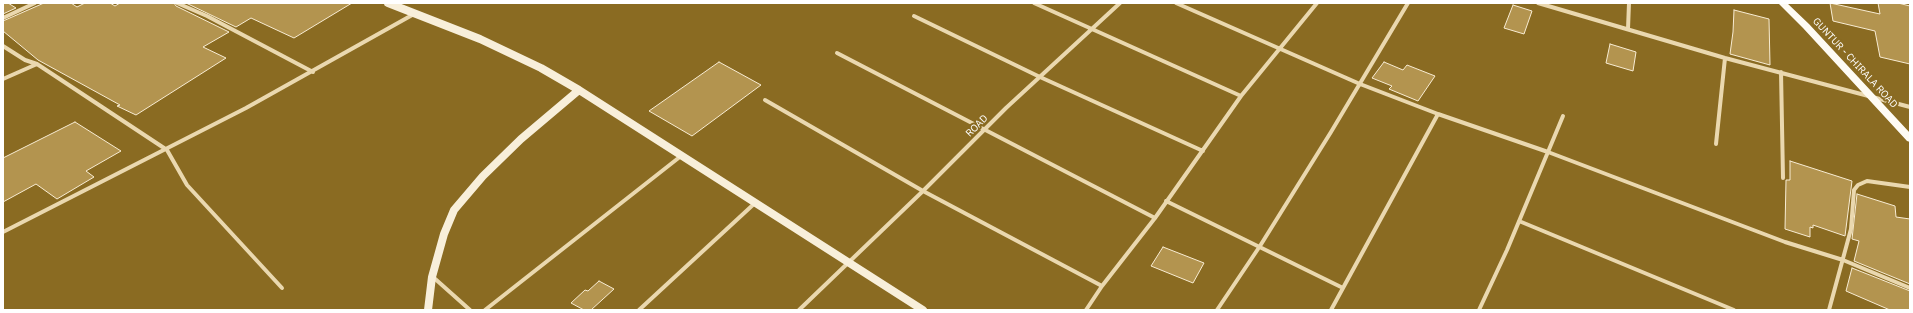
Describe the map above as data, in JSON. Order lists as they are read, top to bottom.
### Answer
{
  "streets": {
    "main road": ["GUNTUR - CHIRALA ROAD"],
    "street": ["ROAD"]
  }
}
